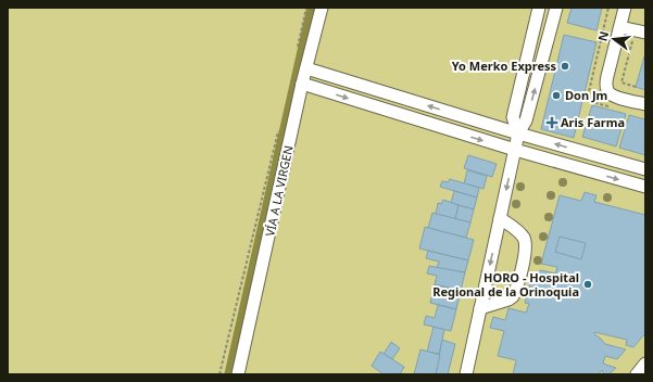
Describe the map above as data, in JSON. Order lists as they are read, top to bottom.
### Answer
{
  "streets": {
    "street": ["VÍA A LA VIRGEN"]
  },
  "places": {
    "other": ["Yo Merko Express", "Don Jm", "HORO - Hospital Regional de la Orinoquia"],
    "health": ["Aris Farma"]
  },
  "north": "left"
}
